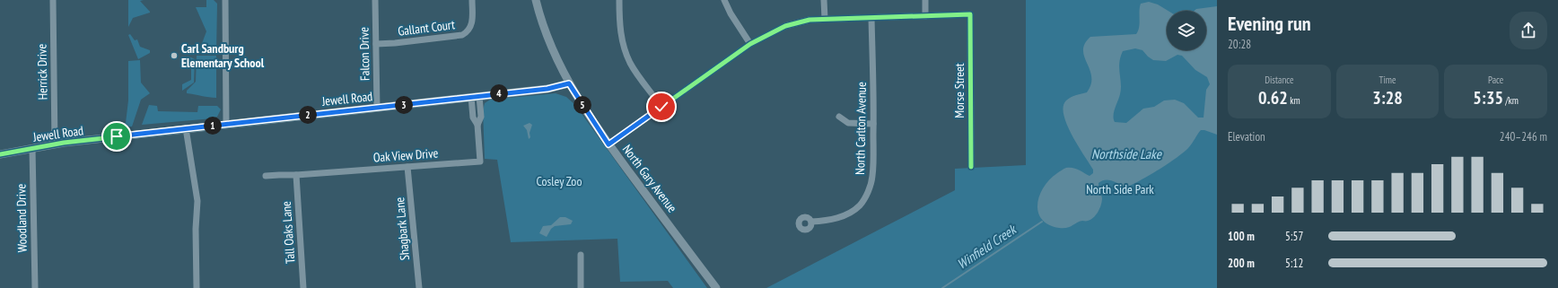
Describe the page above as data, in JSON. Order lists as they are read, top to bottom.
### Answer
{
  "streets": {
    "street": [
      "Gallant Court",
      "Falcon Drive",
      "Herrick Drive",
      "Morse Street",
      "Jewell Road",
      "North Carlton Avenue",
      "Oak View Drive",
      "North Gary Avenue",
      "Woodland Drive",
      "Shagbark Lane",
      "Tall Oaks Lane"
    ]
  },
  "crossings": [
    ["Gallant Court", "Falcon Drive"],
    ["Falcon Drive", "Jewell Road"],
    ["Herrick Drive", "Jewell Road"],
    ["Jewell Road", "Oak View Drive"],
    ["Jewell Road", "North Gary Avenue"],
    ["Jewell Road", "Woodland Drive"],
    ["Oak View Drive", "Shagbark Lane"],
    ["Oak View Drive", "Tall Oaks Lane"]
  ],
  "water": ["Northside Lake", "Winfield Creek"],
  "parks": ["Cosley Zoo", "North Side Park"],
  "places": ["Carl Sandburg Elementary School"],
  "page": {
    "heading": ["Evening run", "20:28"],
    "stats": [
      ["Distance", "0.62 km"],
      ["Time", "3:28"],
      ["Pace", "5:35 /km"]
    ],
    "pins": [
      "4",
      "3",
      "5",
      "2",
      "1"
    ],
    "chart": ["Elevation", "240–246 m"],
    "list": [
      {
        "name": "100 m",
        "note": "5:57"
      },
      {
        "name": "200 m",
        "note": "5:12"
      }
    ]
  }
}
